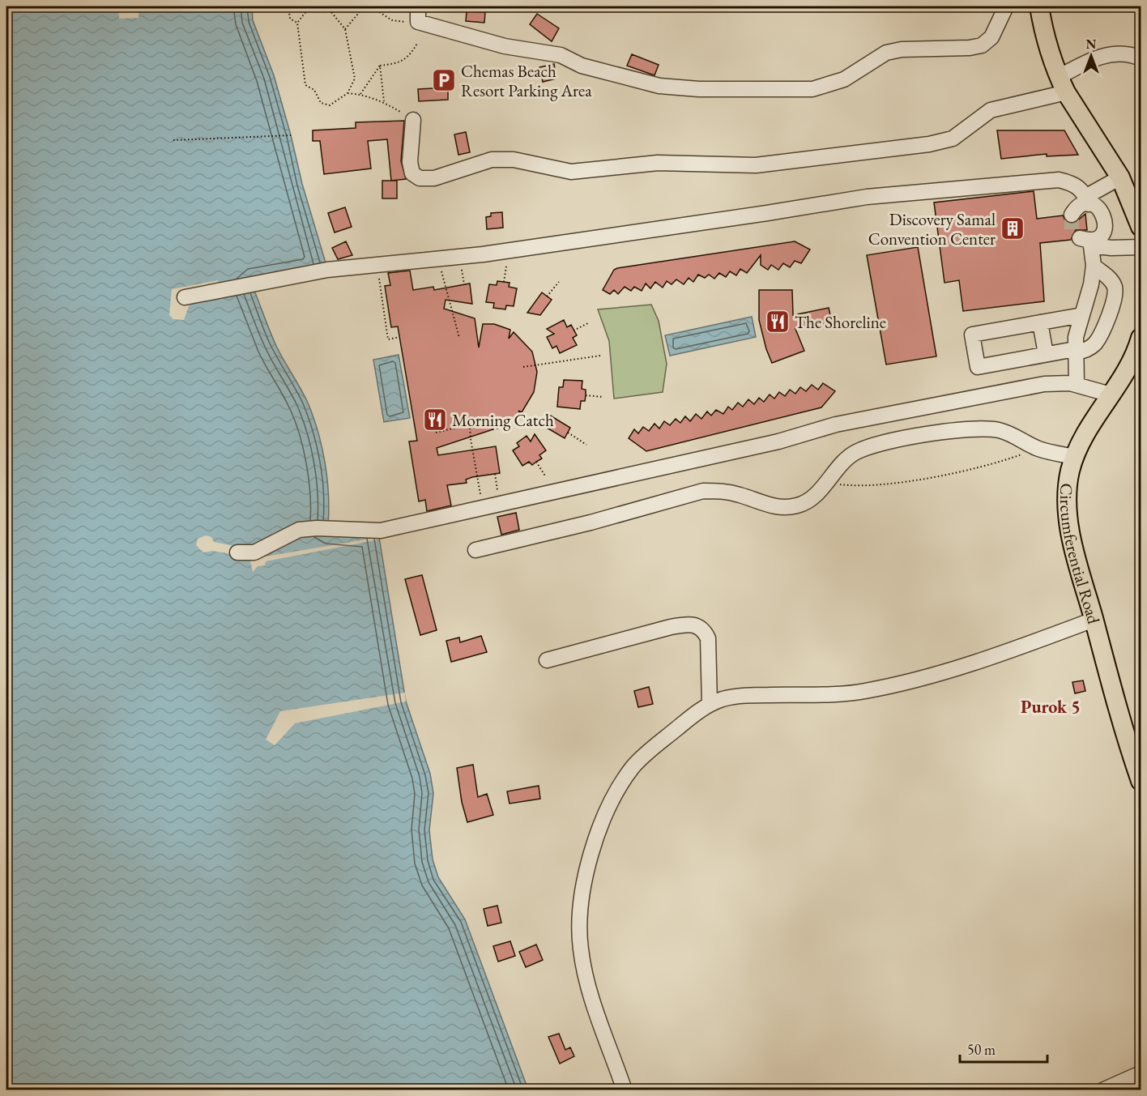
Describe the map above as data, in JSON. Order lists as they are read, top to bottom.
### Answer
{
  "streets": {
    "main road": ["Circumferential Road"]
  },
  "districts": ["Purok 5"],
  "places": {
    "parking": ["Chemas Beach Resort Parking Area"],
    "building": ["Discovery Samal Convention Center"],
    "restaurant": ["The Shoreline", "Morning Catch"]
  },
  "scale_bar": "50 m",
  "north": "top"
}
